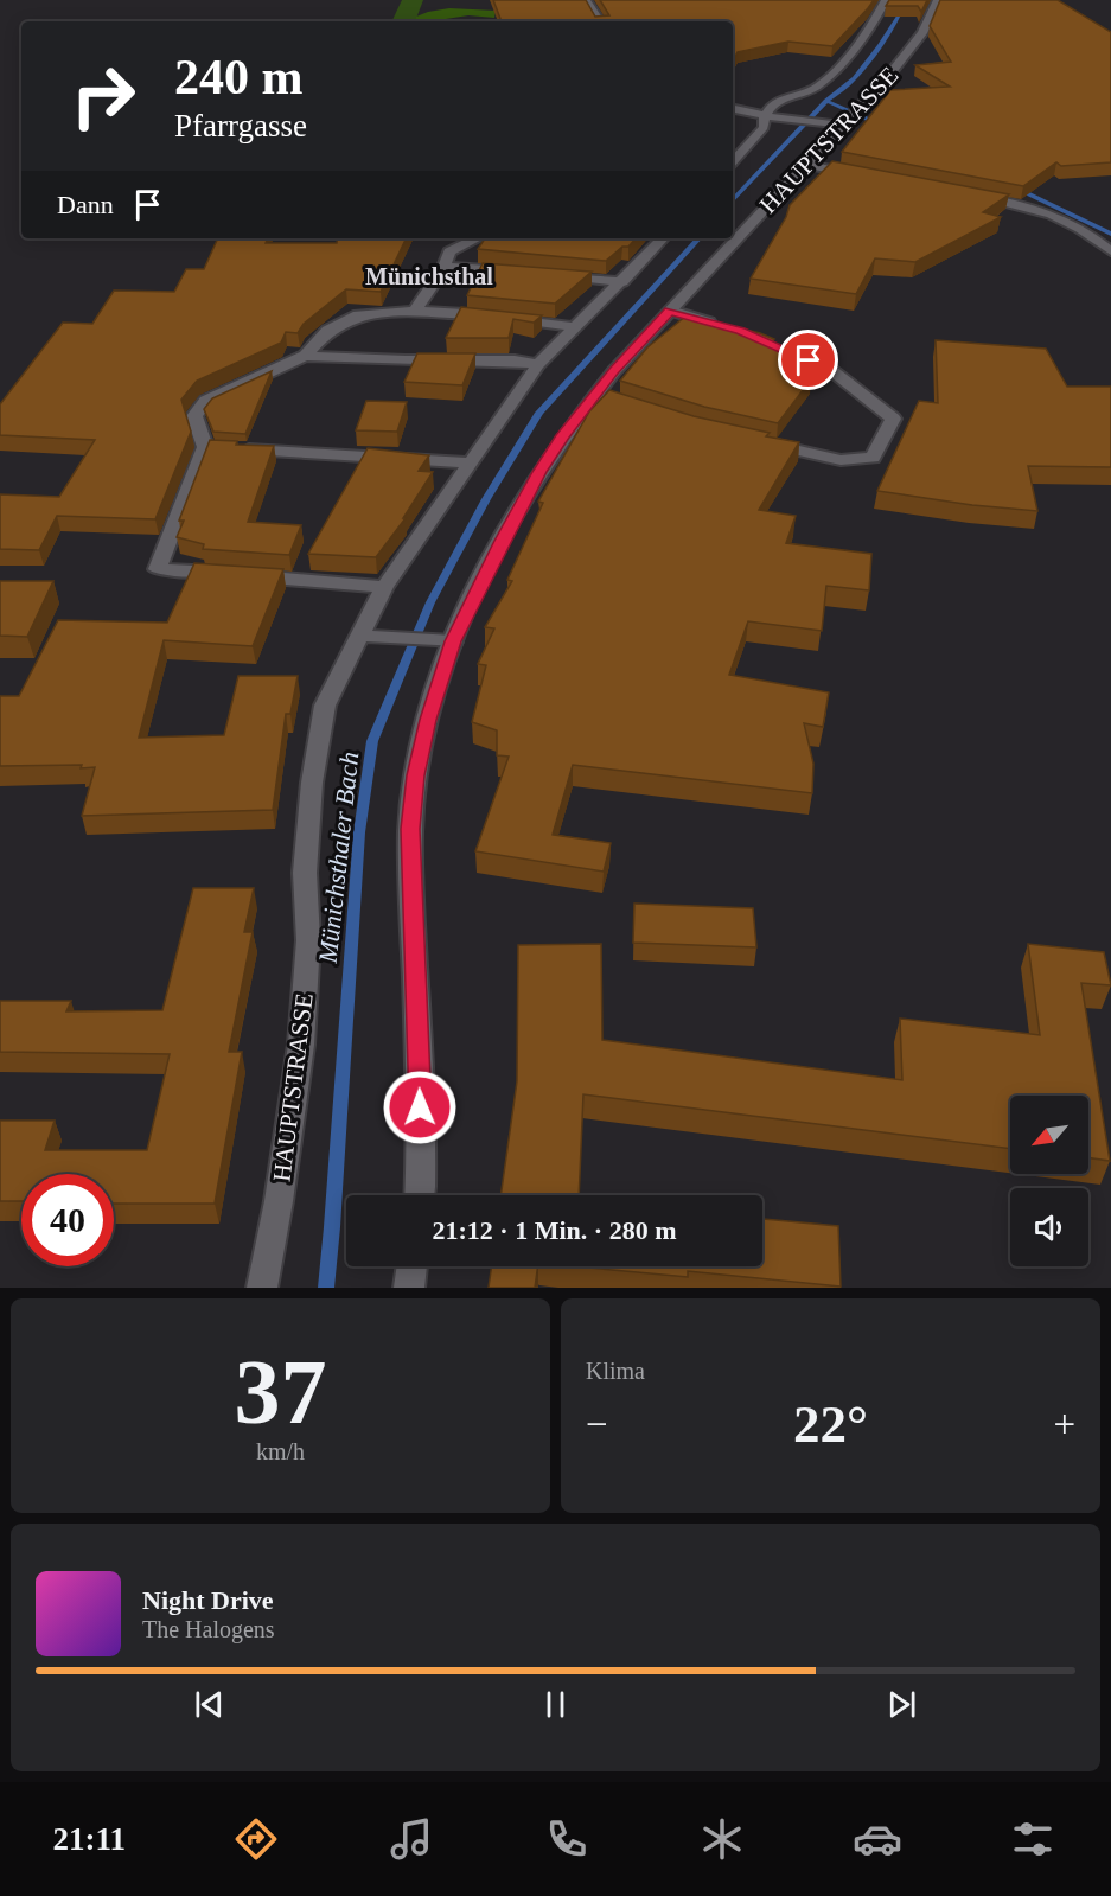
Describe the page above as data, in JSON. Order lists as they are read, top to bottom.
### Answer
{
  "streets": {
    "street": ["HAUPTSTRASSE"]
  },
  "districts": ["Münichsthal"],
  "water": ["Münichsthaler Bach"],
  "north": "bottom left",
  "page": {
    "turn": ["240 m", "Pfarrgasse"],
    "then": "Dann",
    "limit": "40",
    "trip": "21:12 · 1 Min. · 280 m",
    "tile": [
      ["37", "km/h"],
      "Klima"
    ],
    "heat": ["−", "22°", "+"],
    "song": ["Night Drive", "The Halogens"],
    "tabs": "21:11"
  }
}
